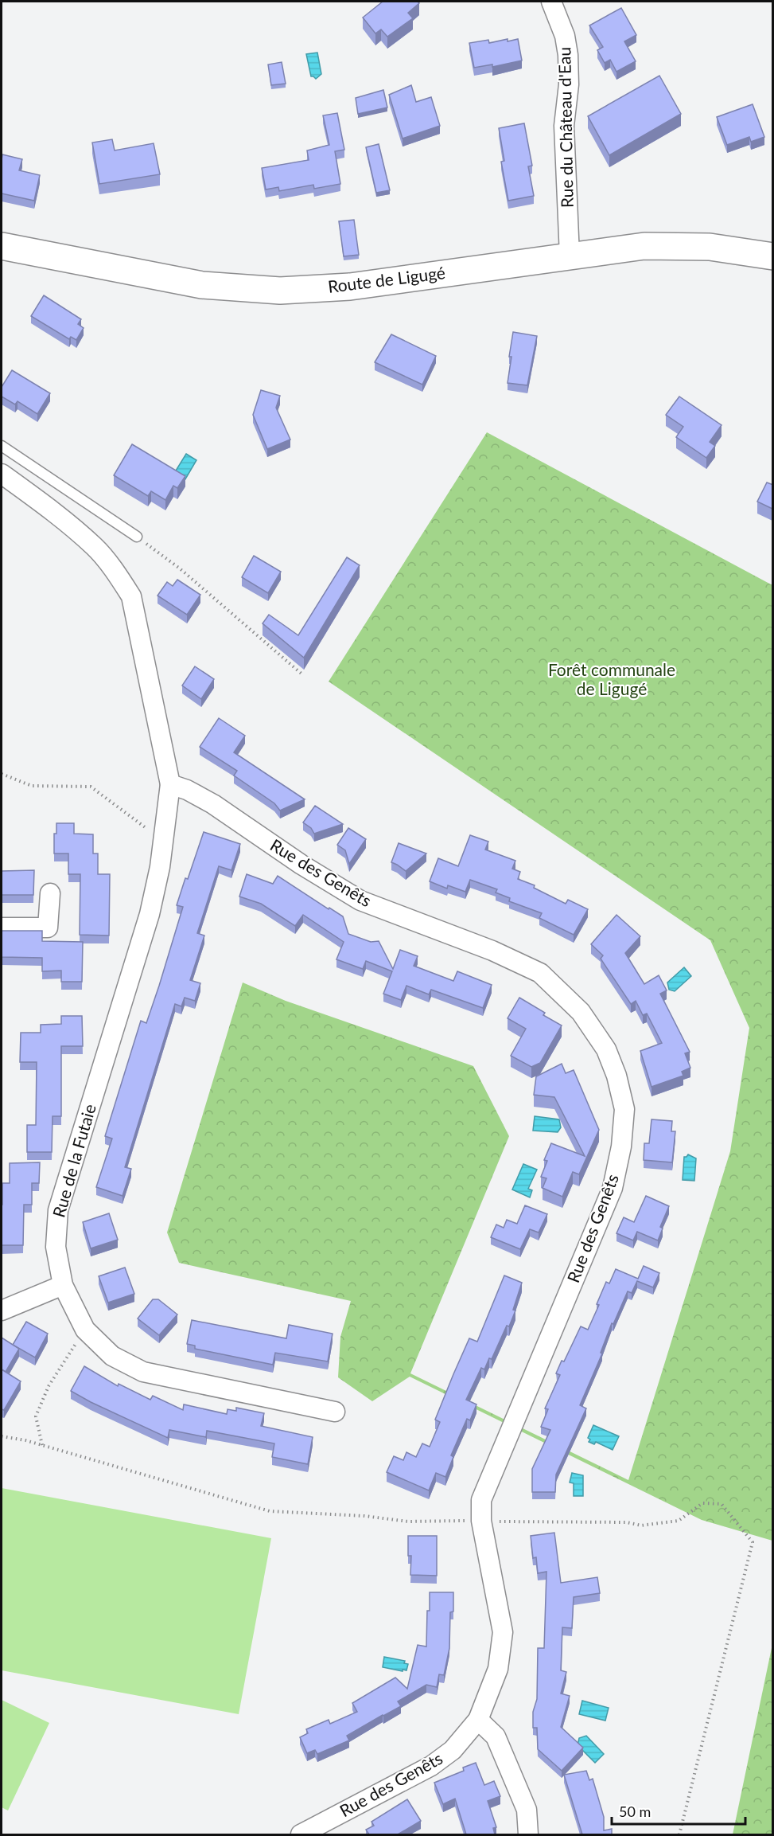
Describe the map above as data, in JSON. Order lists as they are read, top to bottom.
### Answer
{
  "streets": {
    "street": [
      "Rue du Château d'Eau",
      "Route de Ligugé",
      "Rue des Genêts",
      "Rue de la Futaie"
    ]
  },
  "crossings": [
    ["Rue du Château d'Eau", "Route de Ligugé"],
    ["Rue des Genêts", "Rue de la Futaie"]
  ],
  "parks": ["Forêt communale de Ligugé"],
  "scale_bar": "50 m"
}
